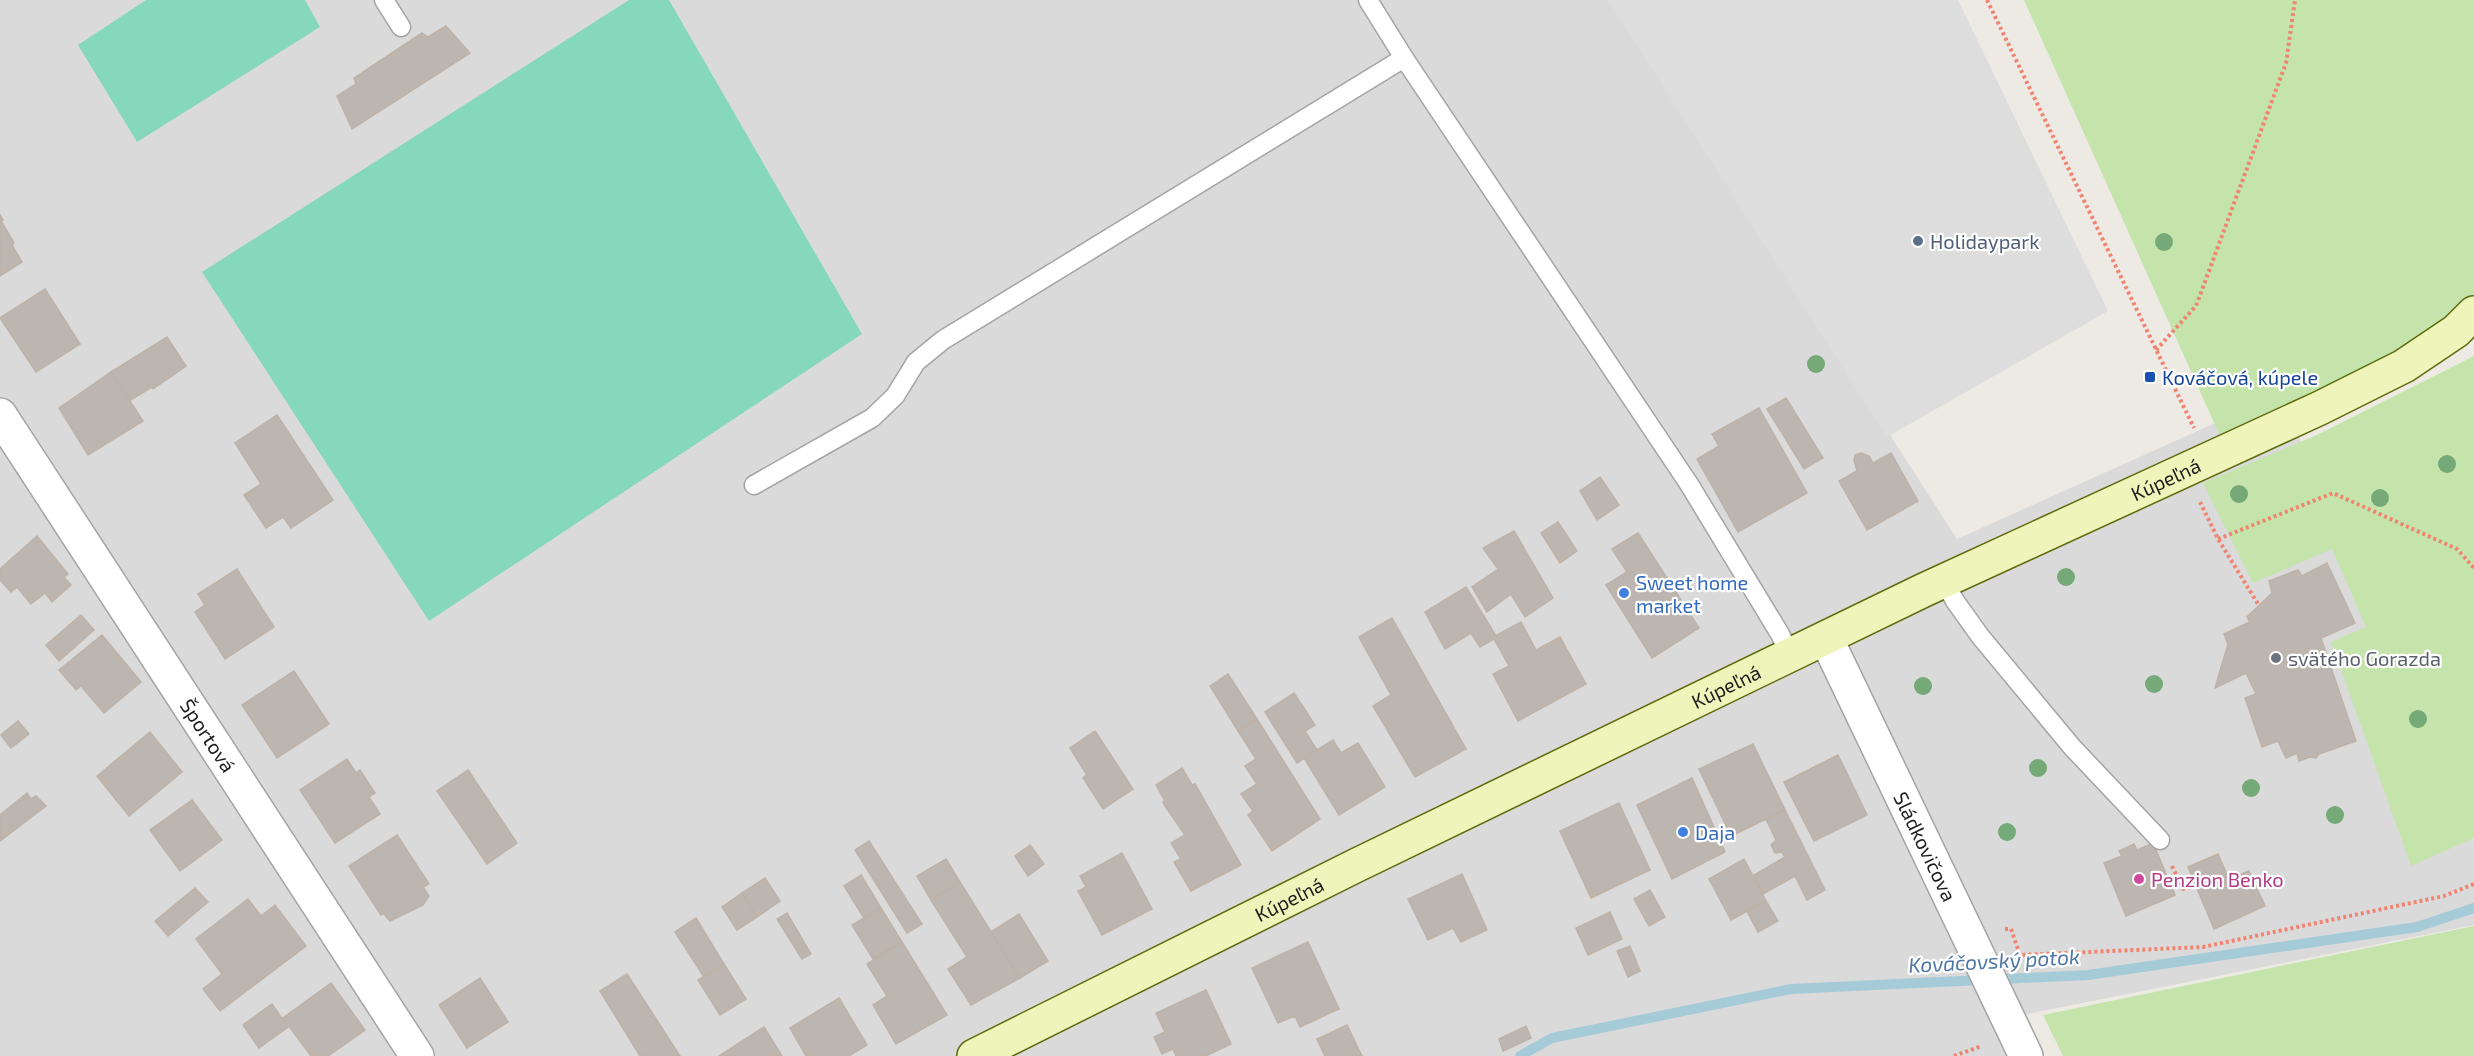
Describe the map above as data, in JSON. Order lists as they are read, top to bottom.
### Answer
{
  "streets": {
    "street": ["Kúpeľná", "Športová", "Sládkovičova"]
  },
  "crossings": [
    ["Kúpeľná", "Sládkovičova"]
  ],
  "water": ["Kováčovský potok"],
  "places": {
    "other": [
      "Holidaypark",
      "Sweet home market",
      "svätého Gorazda",
      "Daja",
      "Penzion Benko"
    ],
    "transit": ["Kováčová, kúpele"]
  }
}
